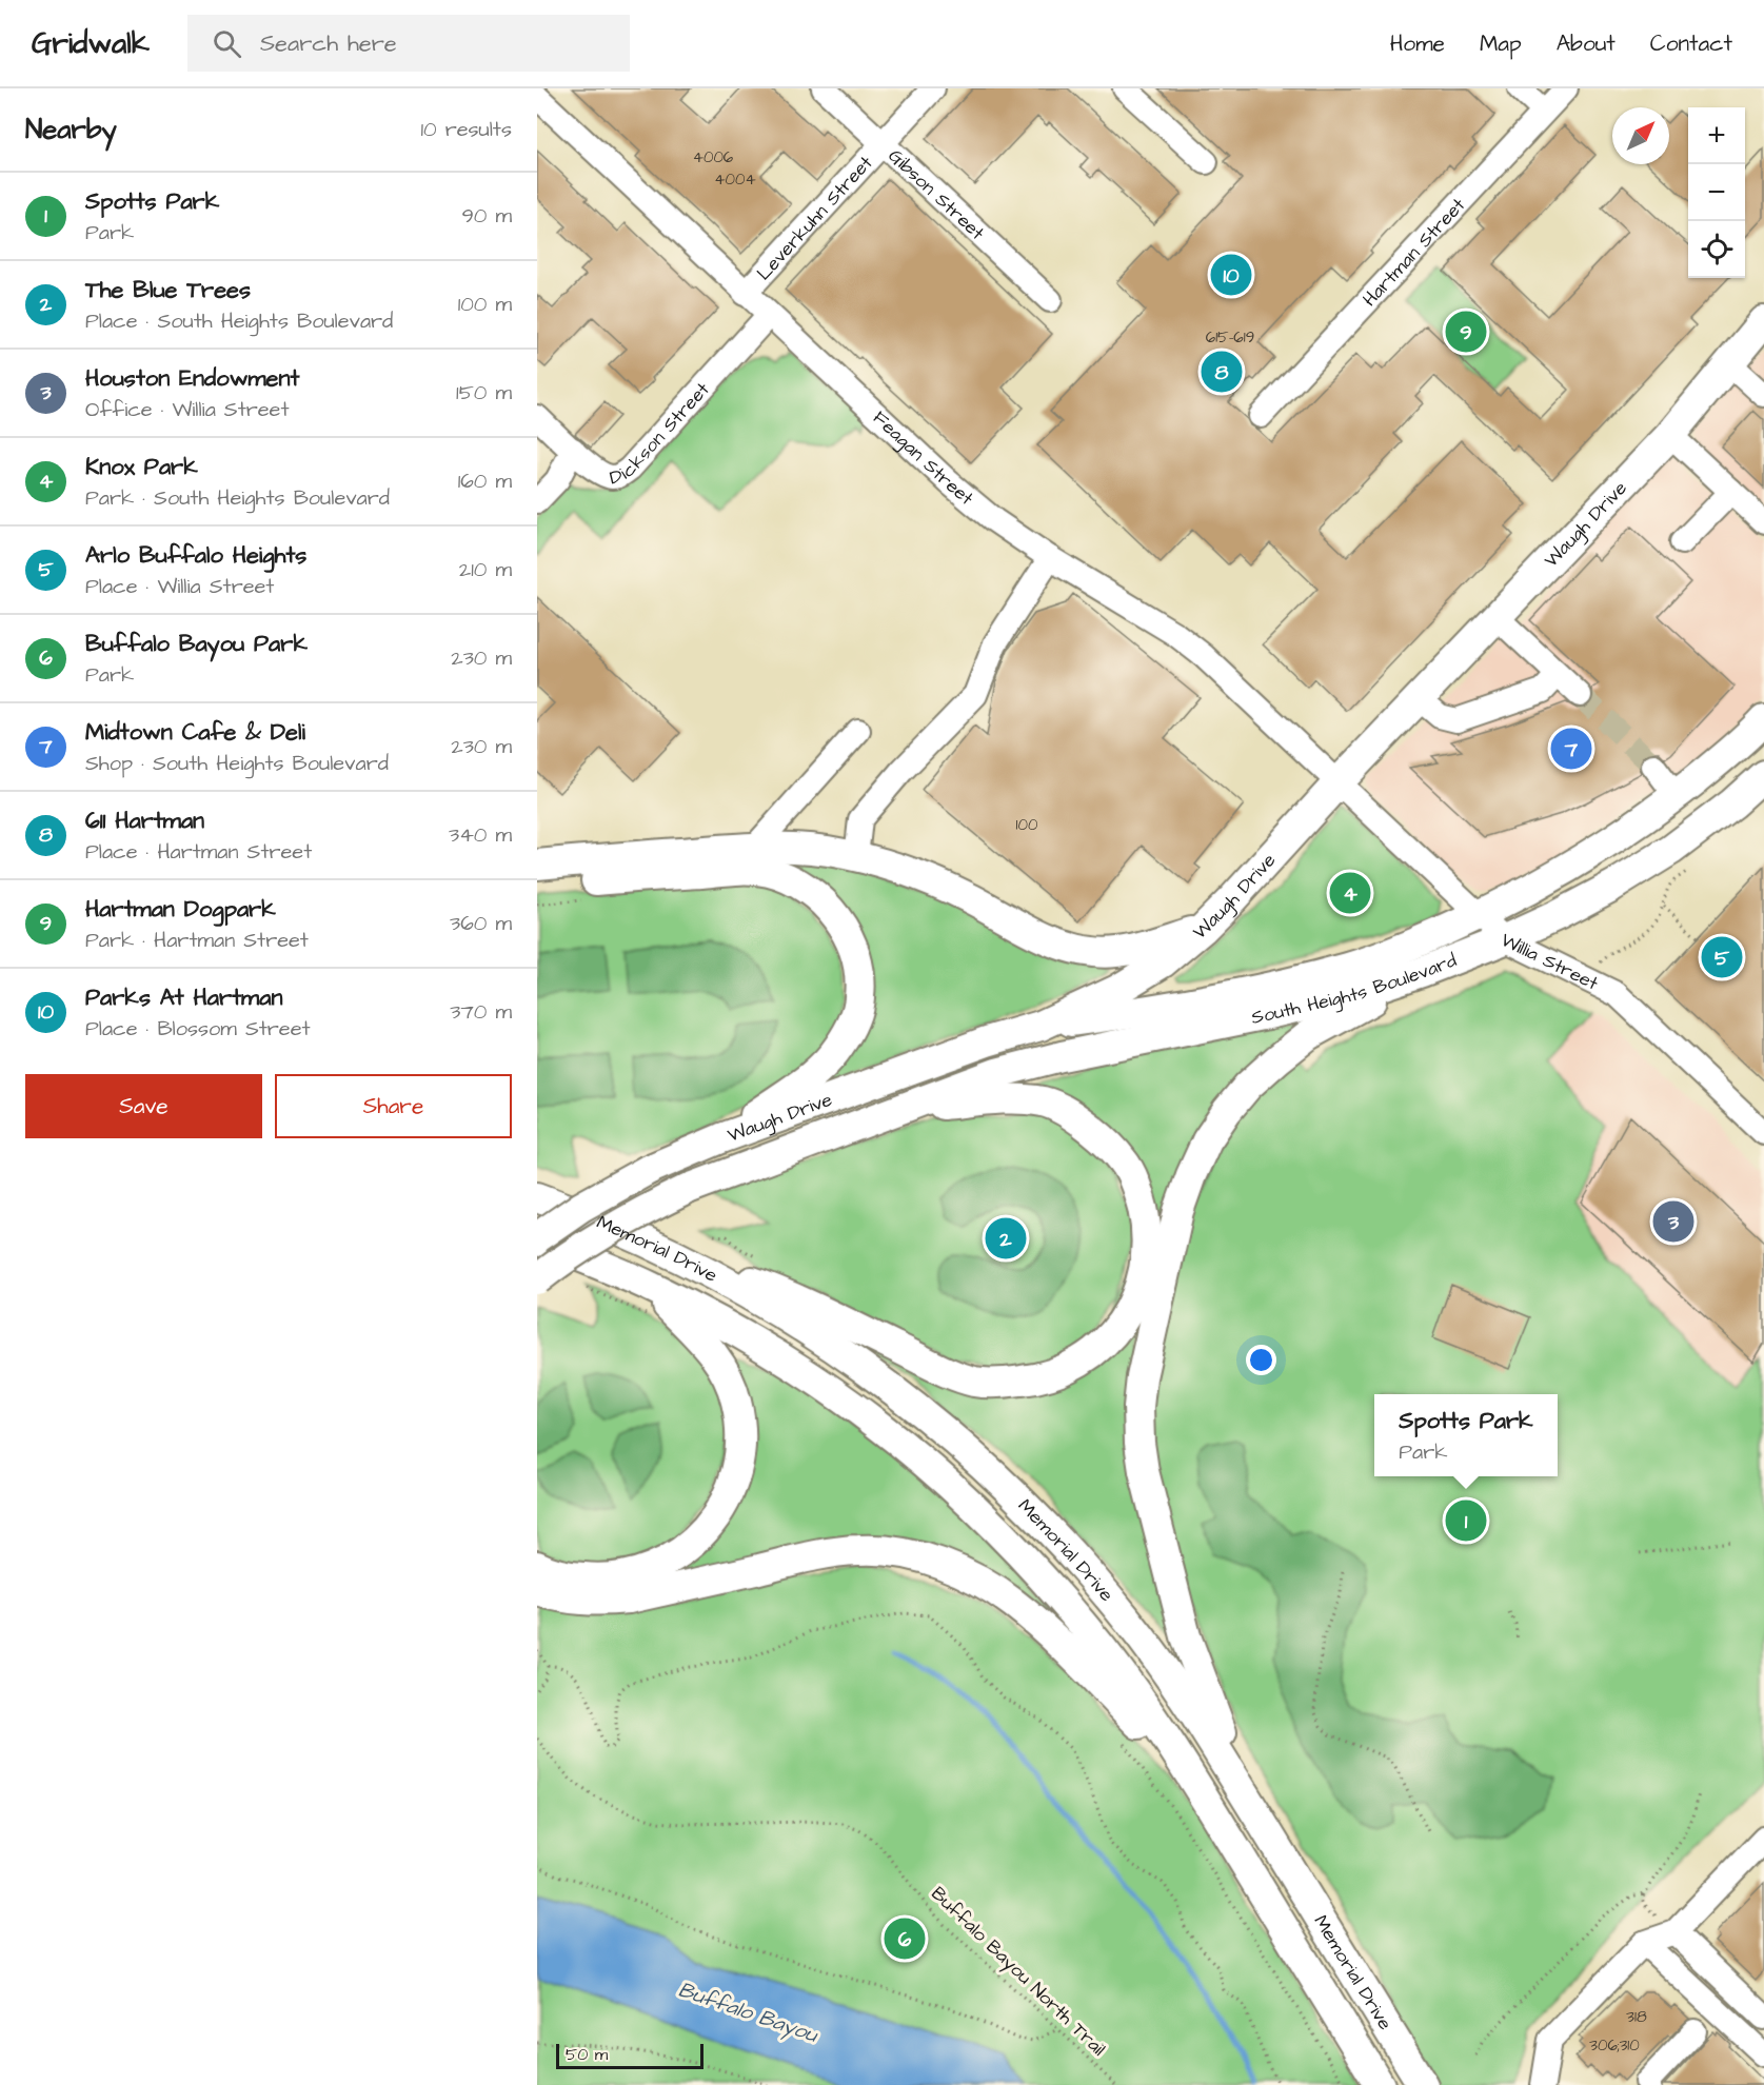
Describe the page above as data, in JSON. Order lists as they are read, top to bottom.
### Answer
{
  "streets": {
    "main road": ["Waugh Drive", "South Heights Boulevard", "Memorial Drive"],
    "street": [
      "Gibson Street",
      "Leverkuhn Street",
      "Hartman Street",
      "Dickson Street",
      "Feagan Street",
      "Willia Street"
    ],
    "path": ["Buffalo Bayou North Trail"]
  },
  "crossings": [
    ["Gibson Street", "Leverkuhn Street"],
    ["Leverkuhn Street", "Feagan Street"],
    ["Dickson Street", "Feagan Street"],
    ["Feagan Street", "Waugh Drive"],
    ["Feagan Street", "Willia Street"],
    ["Waugh Drive", "Willia Street"],
    ["Waugh Drive", "South Heights Boulevard"],
    ["Waugh Drive", "Memorial Drive"],
    ["Willia Street", "South Heights Boulevard"]
  ],
  "water": ["Buffalo Bayou"],
  "house_numbers": [
    "4006",
    "4004",
    "615-619",
    "100",
    "318",
    "306;310"
  ],
  "scale_bar": "50 m",
  "north": "top right",
  "page": {
    "header": "Gridwalk",
    "search": "Search here",
    "nav": [
      "Home",
      "Map",
      "About",
      "Contact"
    ],
    "heading": ["Nearby", "10 results"],
    "map_buttons": ["+", "−"],
    "list": [
      {
        "mark": "1",
        "name": "Spotts Park",
        "note": "Park",
        "value": "90 m"
      },
      {
        "mark": "2",
        "name": "The Blue Trees",
        "note": "Place · South Heights Boulevard",
        "value": "100 m"
      },
      {
        "mark": "3",
        "name": "Houston Endowment",
        "note": "Office · Willia Street",
        "value": "150 m"
      },
      {
        "mark": "4",
        "name": "Knox Park",
        "note": "Park · South Heights Boulevard",
        "value": "160 m"
      },
      {
        "mark": "5",
        "name": "Arlo Buffalo Heights",
        "note": "Place · Willia Street",
        "value": "210 m"
      },
      {
        "mark": "6",
        "name": "Buffalo Bayou Park",
        "note": "Park",
        "value": "230 m"
      },
      {
        "mark": "7",
        "name": "Midtown Cafe & Deli",
        "note": "Shop · South Heights Boulevard",
        "value": "230 m"
      },
      {
        "mark": "8",
        "name": "611 Hartman",
        "note": "Place · Hartman Street",
        "value": "340 m"
      },
      {
        "mark": "9",
        "name": "Hartman Dogpark",
        "note": "Park · Hartman Street",
        "value": "360 m"
      },
      {
        "mark": "10",
        "name": "Parks At Hartman",
        "note": "Place · Blossom Street",
        "value": "370 m"
      }
    ],
    "pins": [
      "10",
      "9",
      "8",
      "7",
      "4",
      "5",
      "3",
      "2",
      "1",
      "6"
    ],
    "buttons": ["Save", "Share"],
    "popup": ["Spotts Park", "Park"],
    "scale": "50 m"
  }
}
